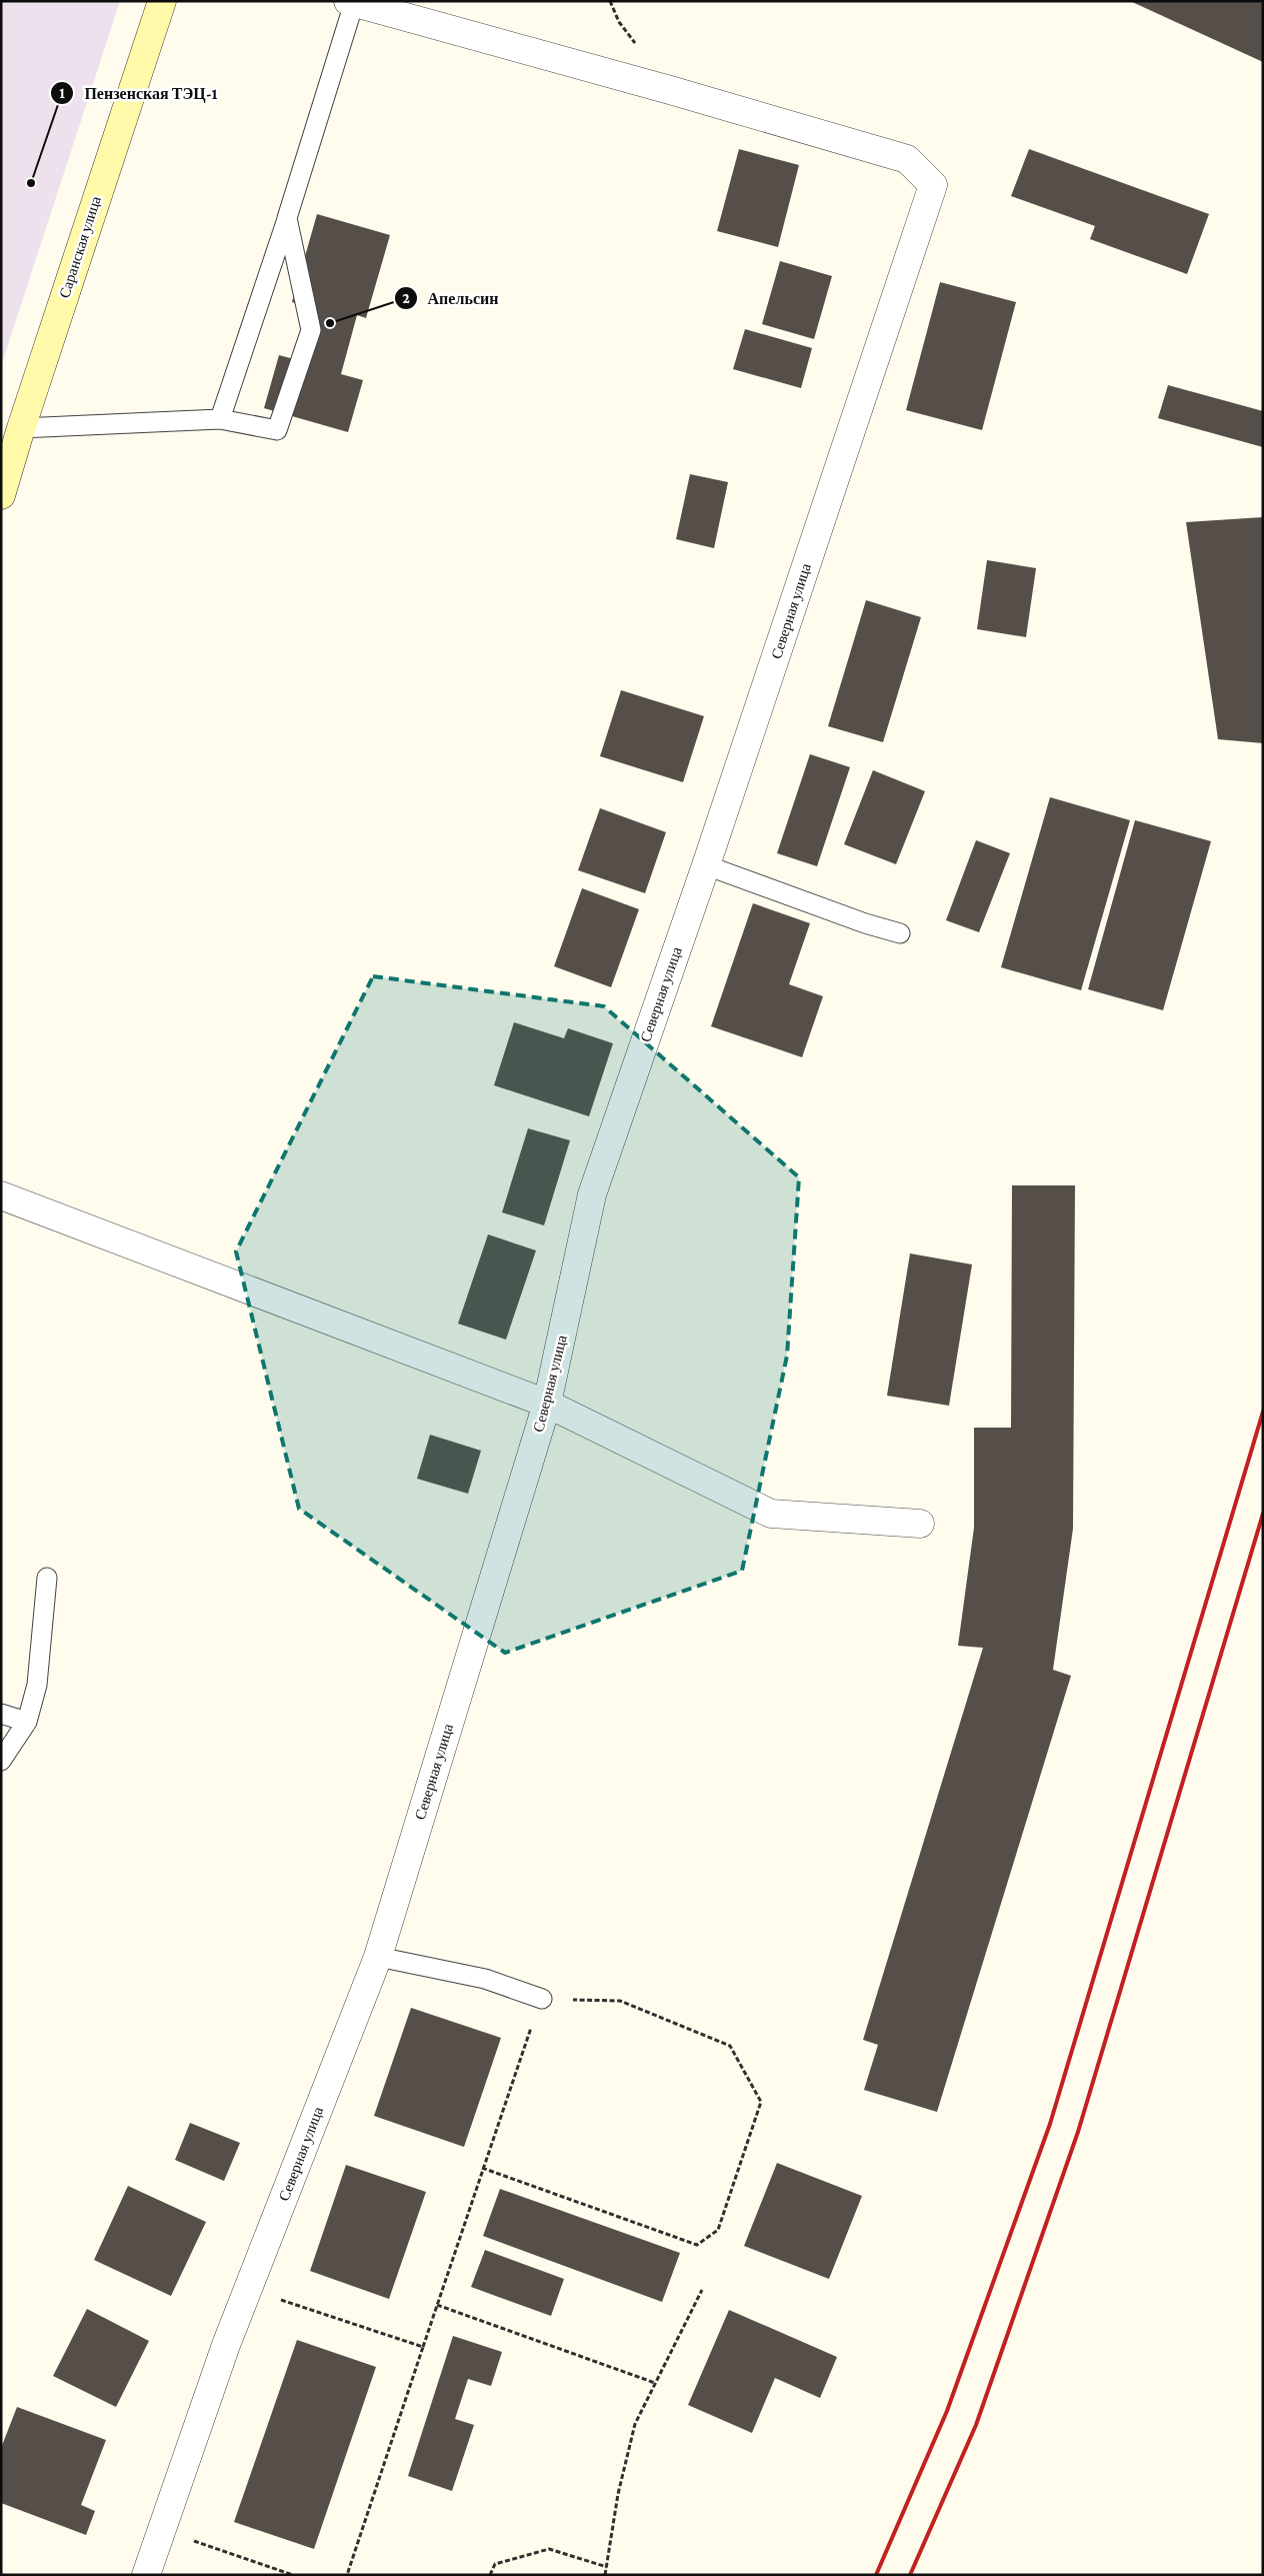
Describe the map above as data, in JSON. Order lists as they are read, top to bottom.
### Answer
{
  "streets": {
    "main road": ["Саранская улица"],
    "street": ["Северная улица"]
  },
  "places": ["Пензенская ТЭЦ-1", "Апельсин"]
}
